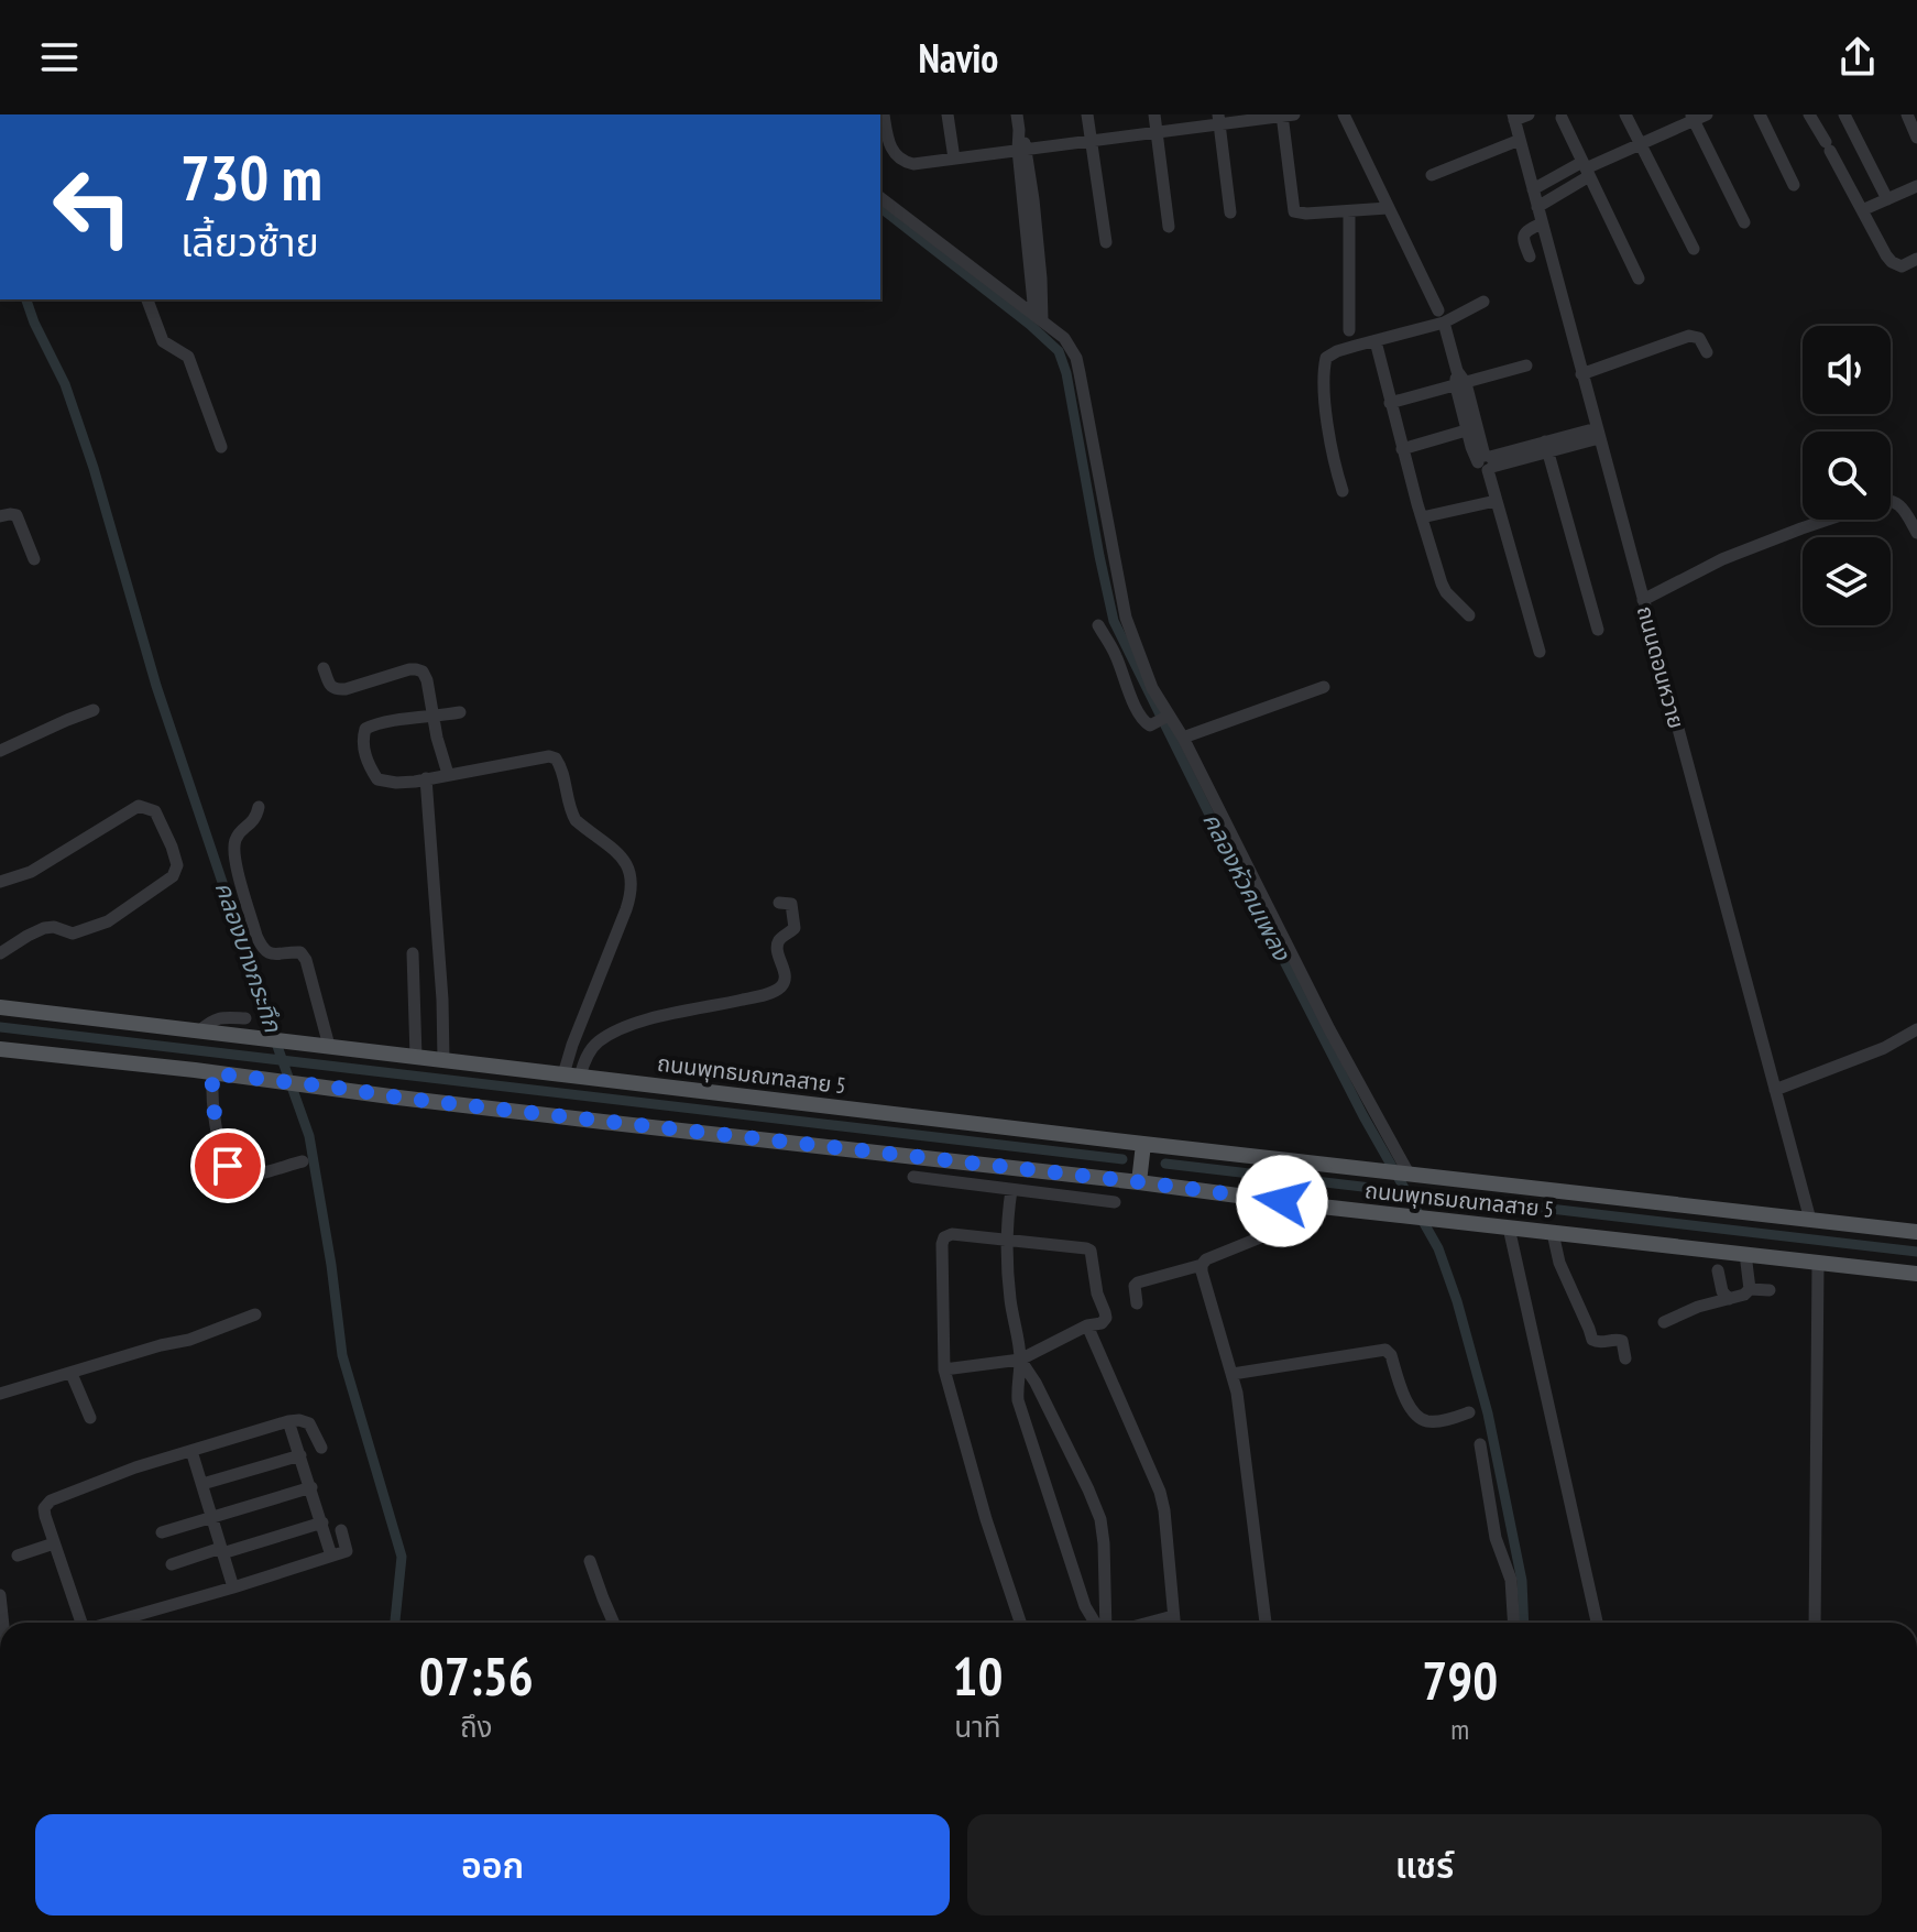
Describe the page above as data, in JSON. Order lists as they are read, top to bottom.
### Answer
{
  "streets": {
    "main road": ["ถนนพุทธมณฑลสาย 5"],
    "street": ["ถนนดอนหวาย"]
  },
  "crossings": [
    ["ถนนดอนหวาย", "ถนนพุทธมณฑลสาย 5"]
  ],
  "water": ["คลองหัวคนเพลง", "คลองบางกระทึก"],
  "page": {
    "header": "Navio",
    "turn": ["730 m", "เลี้ยวซ้าย"],
    "eta": [
      "07:56",
      "ถึง",
      "10",
      "นาที",
      "790",
      "m"
    ],
    "buttons": ["ออก", "แชร์"]
  }
}
